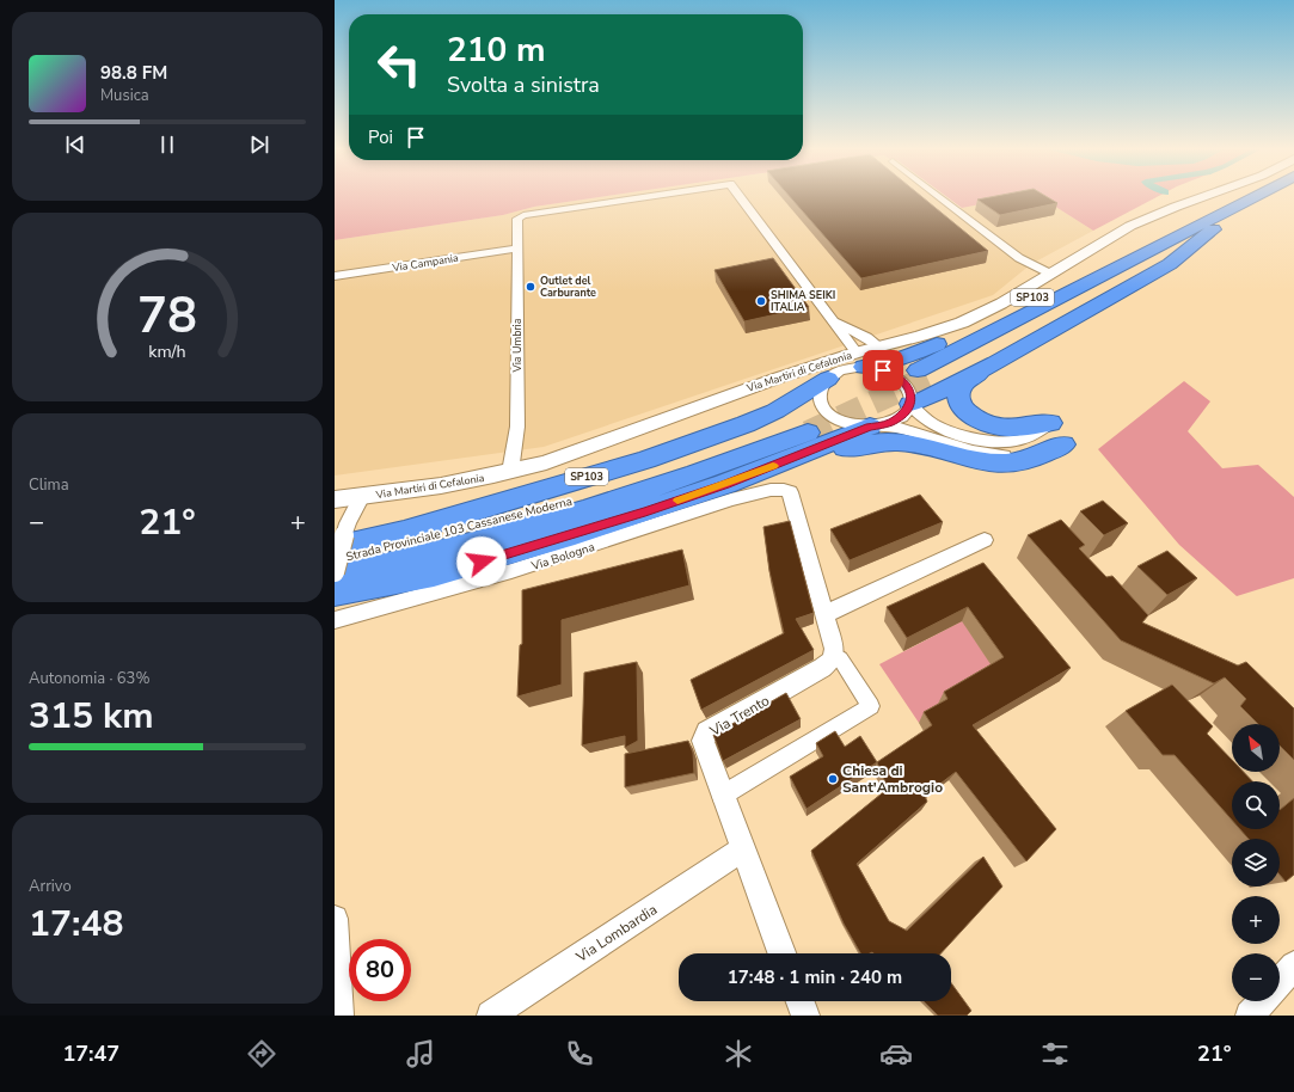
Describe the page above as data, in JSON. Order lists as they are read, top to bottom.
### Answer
{
  "streets": {
    "highway": ["SP103", "Strada Provinciale 103 Cassanese Moderna"],
    "street": [
      "Via Campania",
      "Via Umbria",
      "Via Martiri di Cefalonia",
      "Via Bologna",
      "Via Trento",
      "Via Lombardia"
    ]
  },
  "crossings": [
    ["Via Campania", "Via Umbria"],
    ["SP103", "Via Martiri di Cefalonia"],
    ["Via Umbria", "Via Martiri di Cefalonia"],
    ["Via Trento", "Via Lombardia"]
  ],
  "places": ["Outlet del Carburante", "SHIMA SEIKI ITALIA", "Chiesa di Sant'Ambrogio"],
  "north": "top left",
  "page": {
    "turn": ["210 m", "Svolta a sinistra"],
    "song": ["98.8 FM", "Musica"],
    "then": "Poi",
    "tile": [
      "Clima",
      ["Autonomia · 63%", "315 km"],
      ["Arrivo", "17:48"]
    ],
    "heat": ["−", "21°", "+"],
    "map_buttons": ["+", "−"],
    "limit": "80",
    "trip": "17:48 · 1 min · 240 m",
    "tabs": ["17:47", "21°"],
    "gauge": ["78", "km/h"]
  }
}
